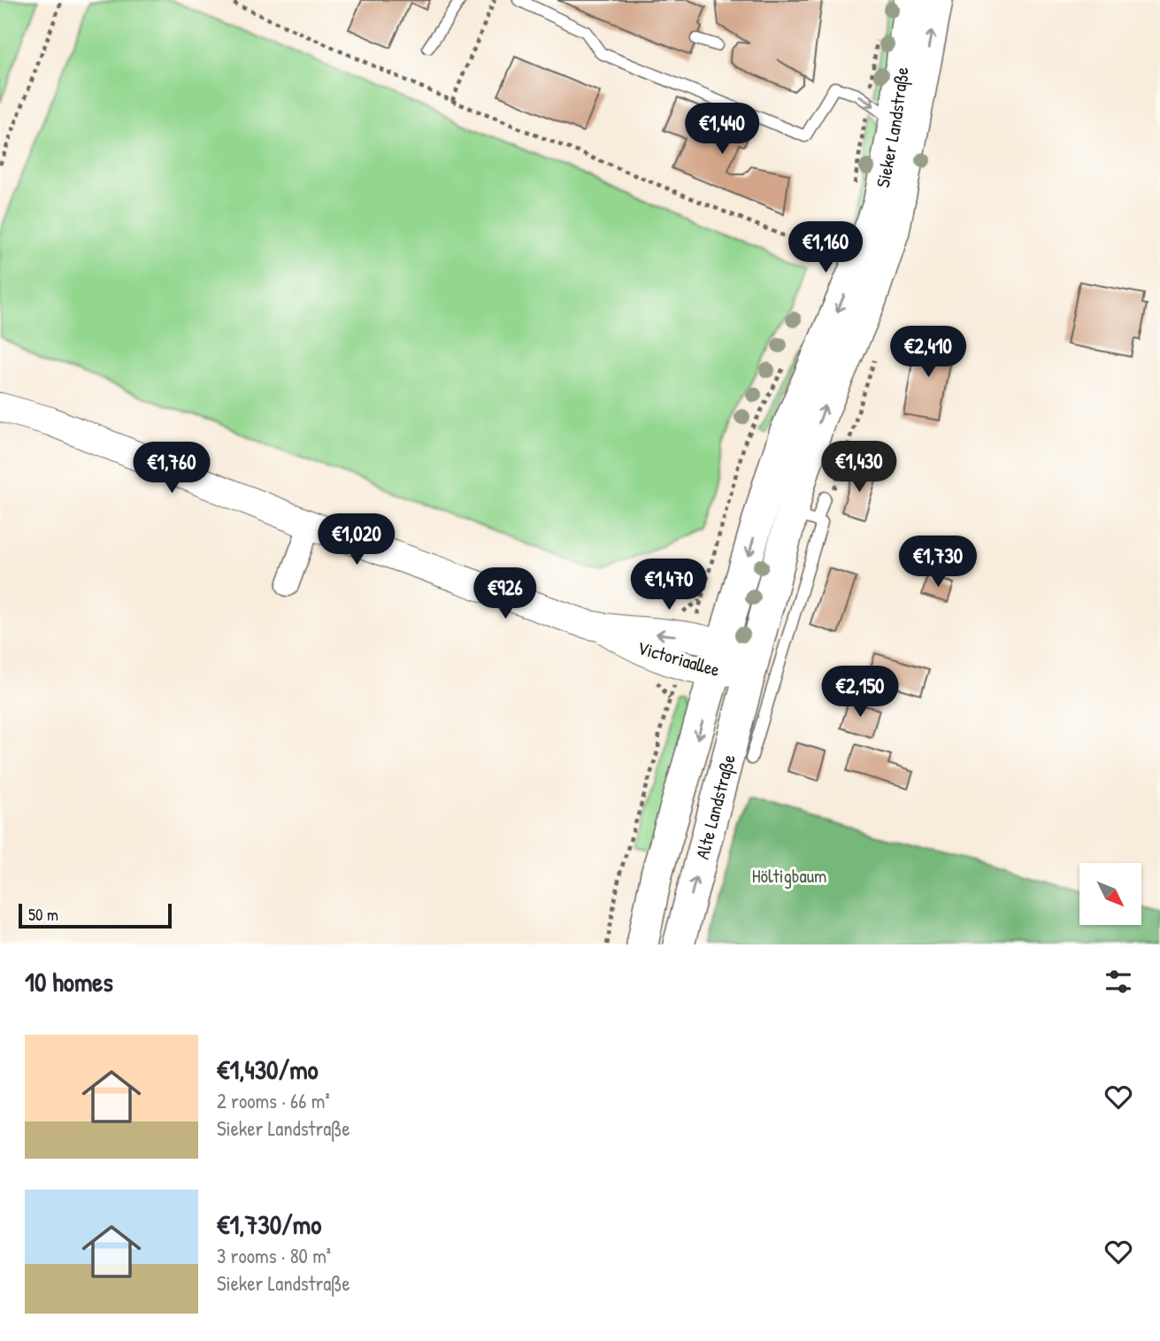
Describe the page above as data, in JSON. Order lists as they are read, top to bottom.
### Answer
{
  "streets": {
    "main road": ["Sieker Landstraße", "Alte Landstraße"],
    "street": ["Victoriaallee"]
  },
  "crossings": [
    ["Sieker Landstraße", "Victoriaallee"],
    ["Sieker Landstraße", "Alte Landstraße"],
    ["Victoriaallee", "Alte Landstraße"]
  ],
  "parks": ["Höltigbaum"],
  "scale_bar": "50 m",
  "north": "bottom right",
  "page": {
    "price": [
      "€1,440",
      "€1,160",
      "€2,410",
      "€1,430",
      "€1,760",
      "€1,020",
      "€1,730",
      "€1,470",
      "€926",
      "€2,150"
    ],
    "scale": "50 m",
    "heading": "10 homes",
    "list": [
      {
        "name": "€1,430/mo",
        "note": "2 rooms · 66 m² · Sieker Landstraße"
      },
      {
        "name": "€1,730/mo",
        "note": "3 rooms · 80 m² · Sieker Landstraße"
      }
    ]
  }
}
